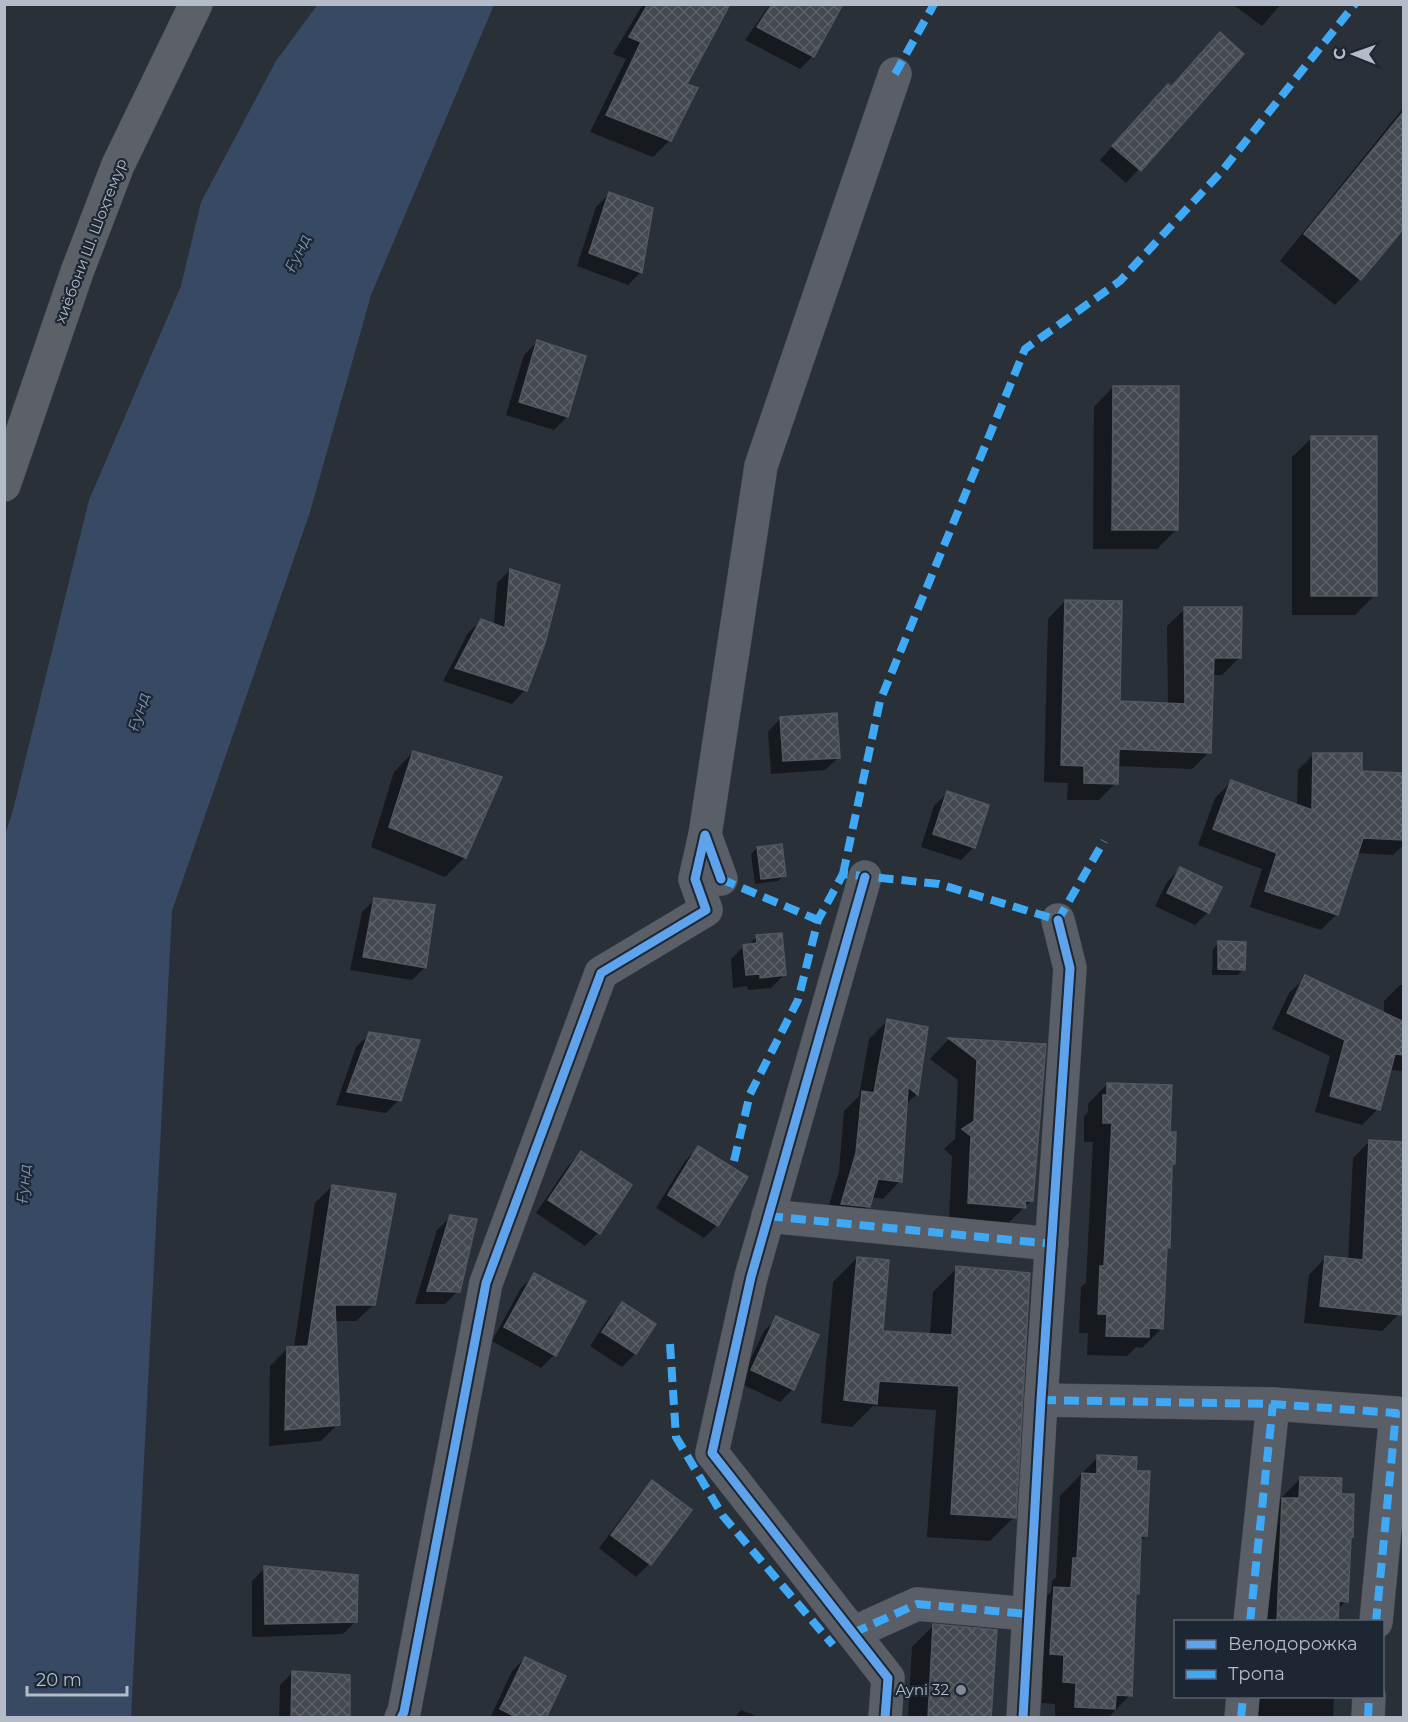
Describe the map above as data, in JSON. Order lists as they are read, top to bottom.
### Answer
{
  "streets": {
    "main road": ["хиёбони Ш. Шоҳтемур"]
  },
  "water": ["Ғунд"],
  "places": ["Ayni 32"],
  "legend": ["Велодорожка", "Тропа"],
  "scale_bar": "20 m",
  "north": "left"
}
